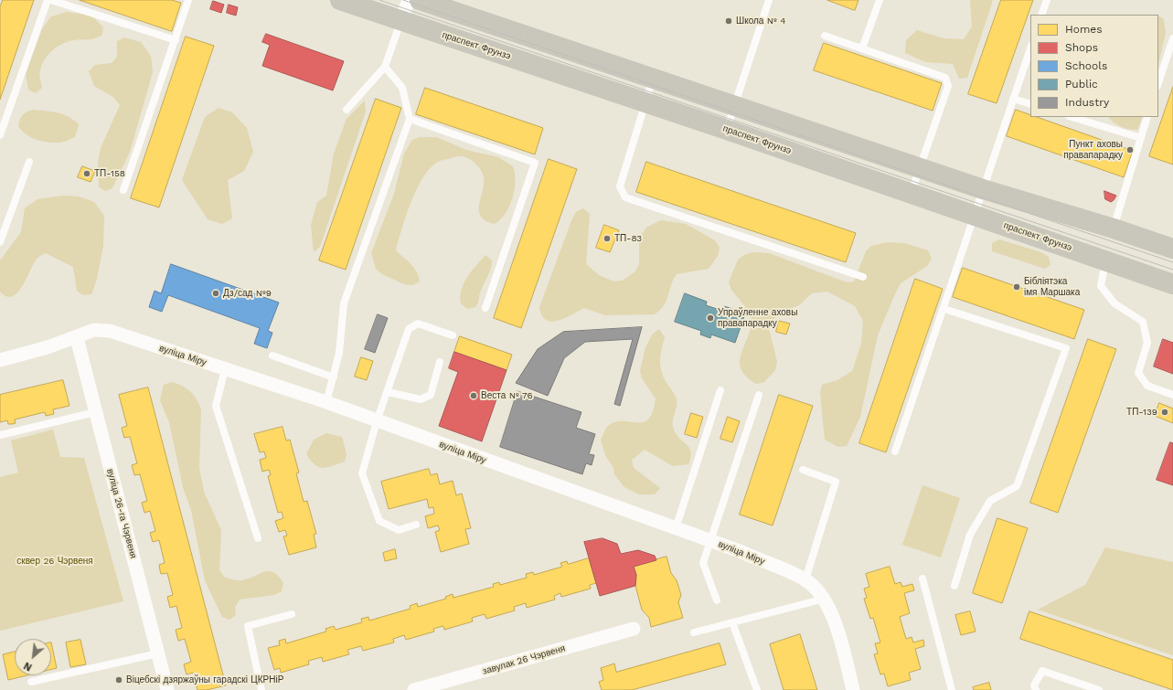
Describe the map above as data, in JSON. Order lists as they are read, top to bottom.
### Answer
{
  "streets": {
    "main road": ["праспект Фрунзэ"],
    "street": ["вуліца Міру", "вуліца 26-га Чэрвеня", "завулак 26 Чэрвеня"]
  },
  "crossings": [
    ["вуліца Міру", "вуліца 26-га Чэрвеня"]
  ],
  "parks": ["сквер 26 Чэрвеня"],
  "places": [
    "Школа № 4",
    "Пункт аховы правапарадку",
    "ТП-158",
    "ТП-83",
    "Бібліятэка імя Маршака",
    "Дз/сад №9",
    "Упраўленне аховы правапарадку",
    "Веста № 76",
    "ТП-139",
    "Віцебскі дзяржаўны гарадскі ЦКРНіР"
  ],
  "legend": [
    "Homes",
    "Shops",
    "Schools",
    "Public",
    "Industry"
  ],
  "north": "bottom left"
}
